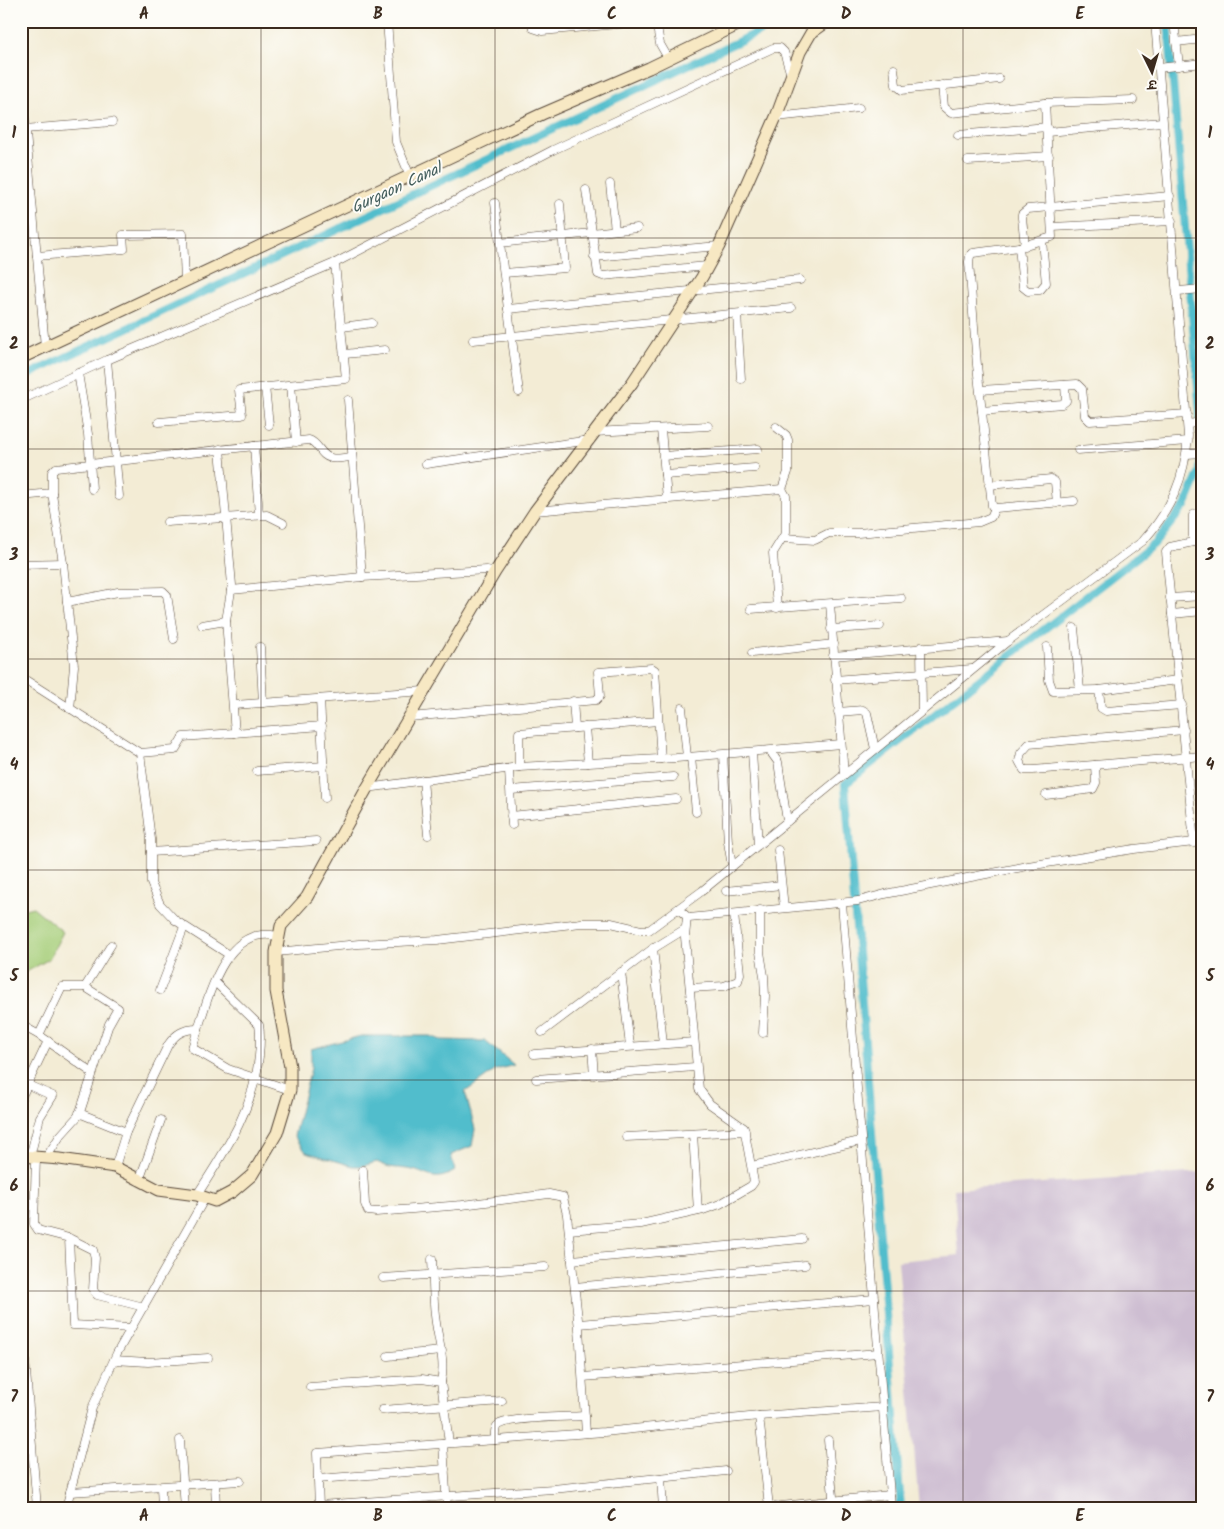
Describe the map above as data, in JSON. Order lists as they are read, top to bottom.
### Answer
{
  "water": ["Gurgaon Canal"],
  "north": "bottom",
  "grid": {
    "columns": [
      "A",
      "B",
      "C",
      "D",
      "E"
    ],
    "rows": [
      "1",
      "2",
      "3",
      "4",
      "5",
      "6",
      "7"
    ]
  }
}
